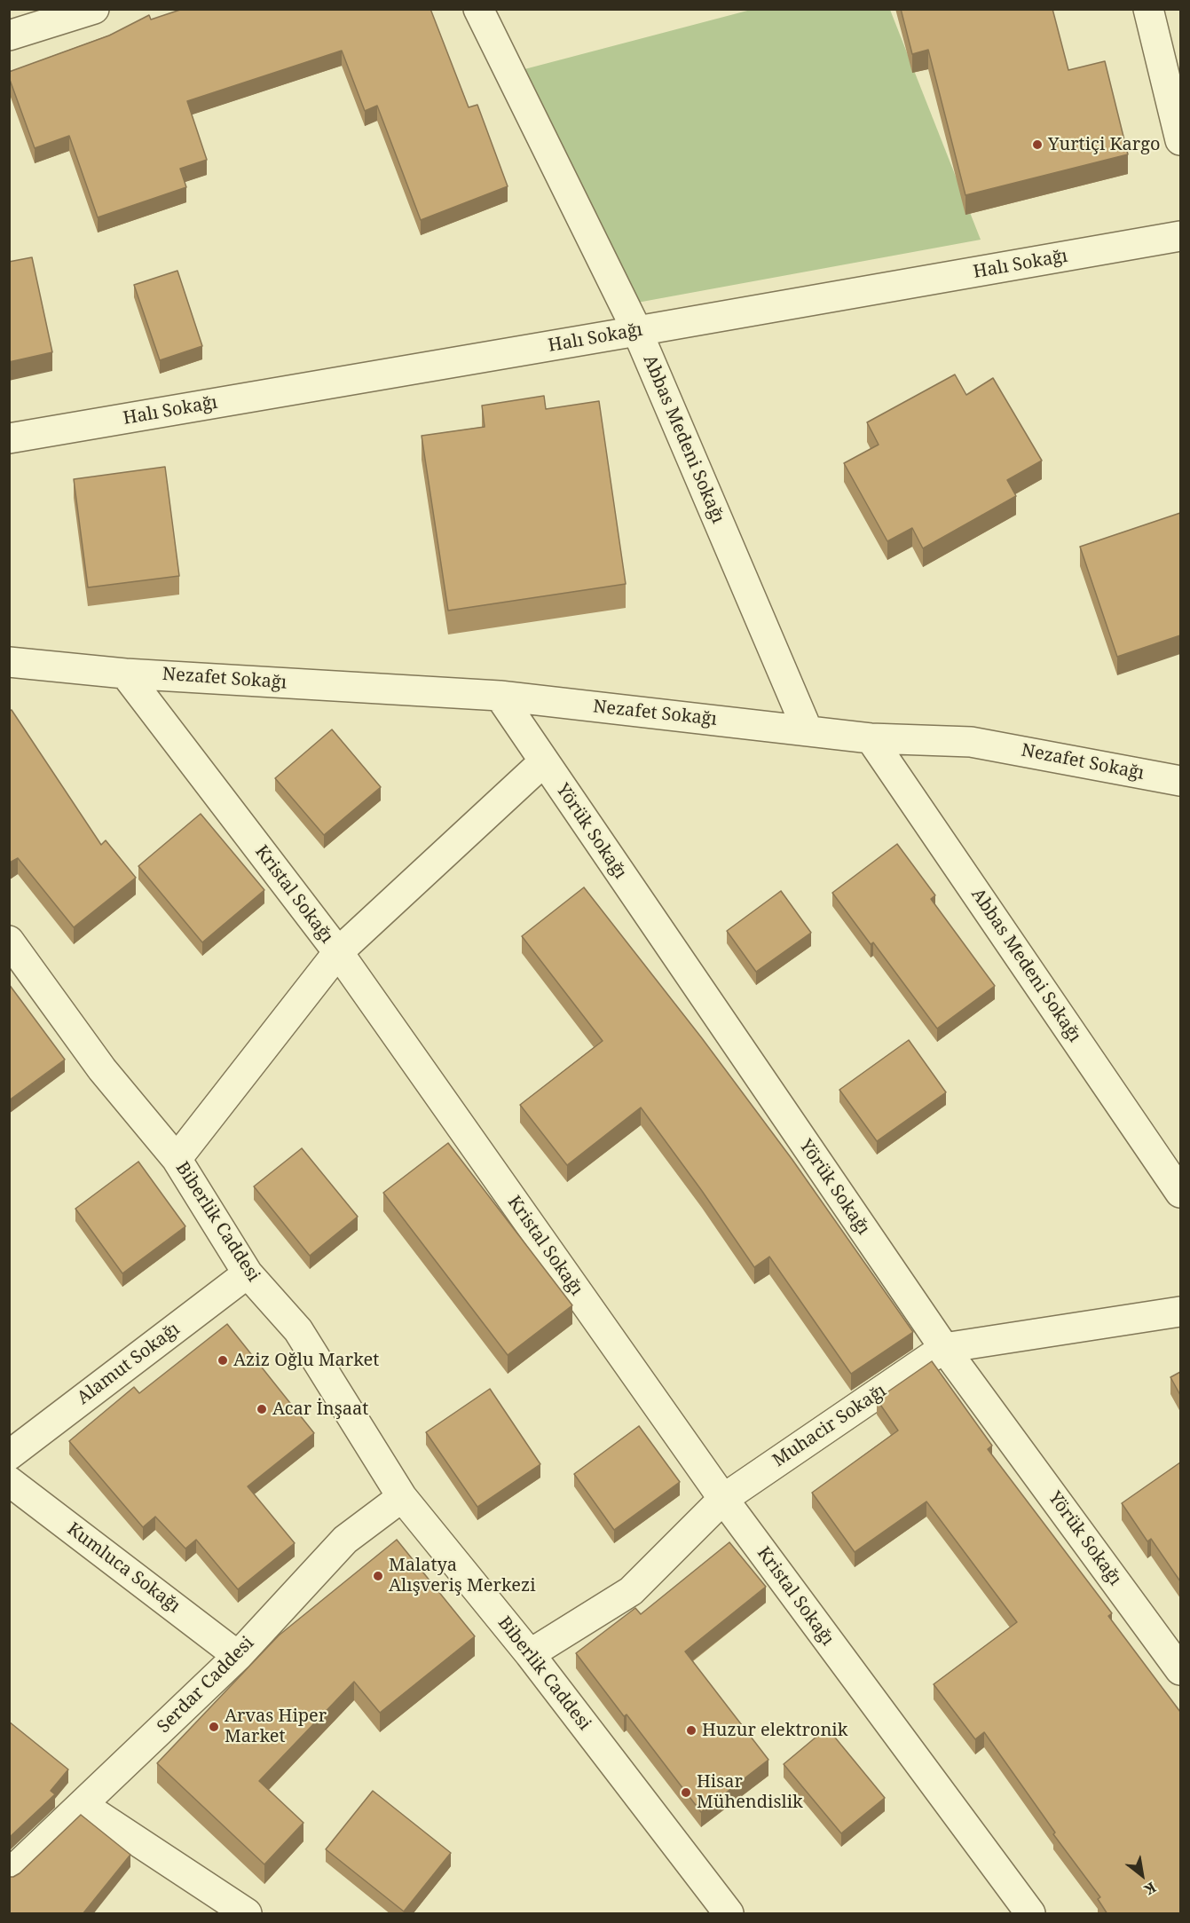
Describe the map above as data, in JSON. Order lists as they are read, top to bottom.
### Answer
{
  "streets": {
    "street": [
      "Halı Sokağı",
      "Abbas Medeni Sokağı",
      "Nezafet Sokağı",
      "Yörük Sokağı",
      "Kristal Sokağı",
      "Biberlik Caddesi",
      "Alamut Sokağı",
      "Muhacir Sokağı",
      "Kumluca Sokağı",
      "Serdar Caddesi"
    ]
  },
  "crossings": [
    ["Halı Sokağı", "Abbas Medeni Sokağı"],
    ["Abbas Medeni Sokağı", "Nezafet Sokağı"],
    ["Nezafet Sokağı", "Yörük Sokağı"],
    ["Nezafet Sokağı", "Kristal Sokağı"],
    ["Yörük Sokağı", "Muhacir Sokağı"],
    ["Kristal Sokağı", "Muhacir Sokağı"],
    ["Biberlik Caddesi", "Alamut Sokağı"],
    ["Biberlik Caddesi", "Muhacir Sokağı"],
    ["Biberlik Caddesi", "Serdar Caddesi"],
    ["Kumluca Sokağı", "Serdar Caddesi"]
  ],
  "places": [
    "Yurtiçi Kargo",
    "Aziz Oğlu Market",
    "Acar İnşaat",
    "Malatya Alışveriş Merkezi",
    "Arvas Hiper Market",
    "Huzur elektronik",
    "Hisar Mühendislik"
  ],
  "north": "bottom right"
}
